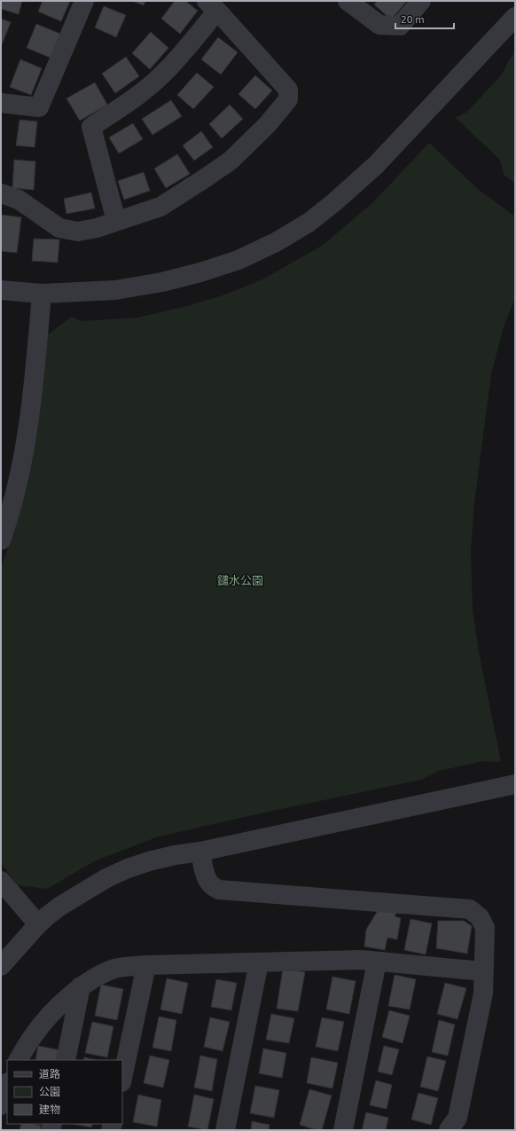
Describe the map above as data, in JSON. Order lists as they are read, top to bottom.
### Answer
{
  "parks": ["鑓水公園"],
  "legend": ["道路", "公園", "建物"],
  "scale_bar": "20 m"
}
